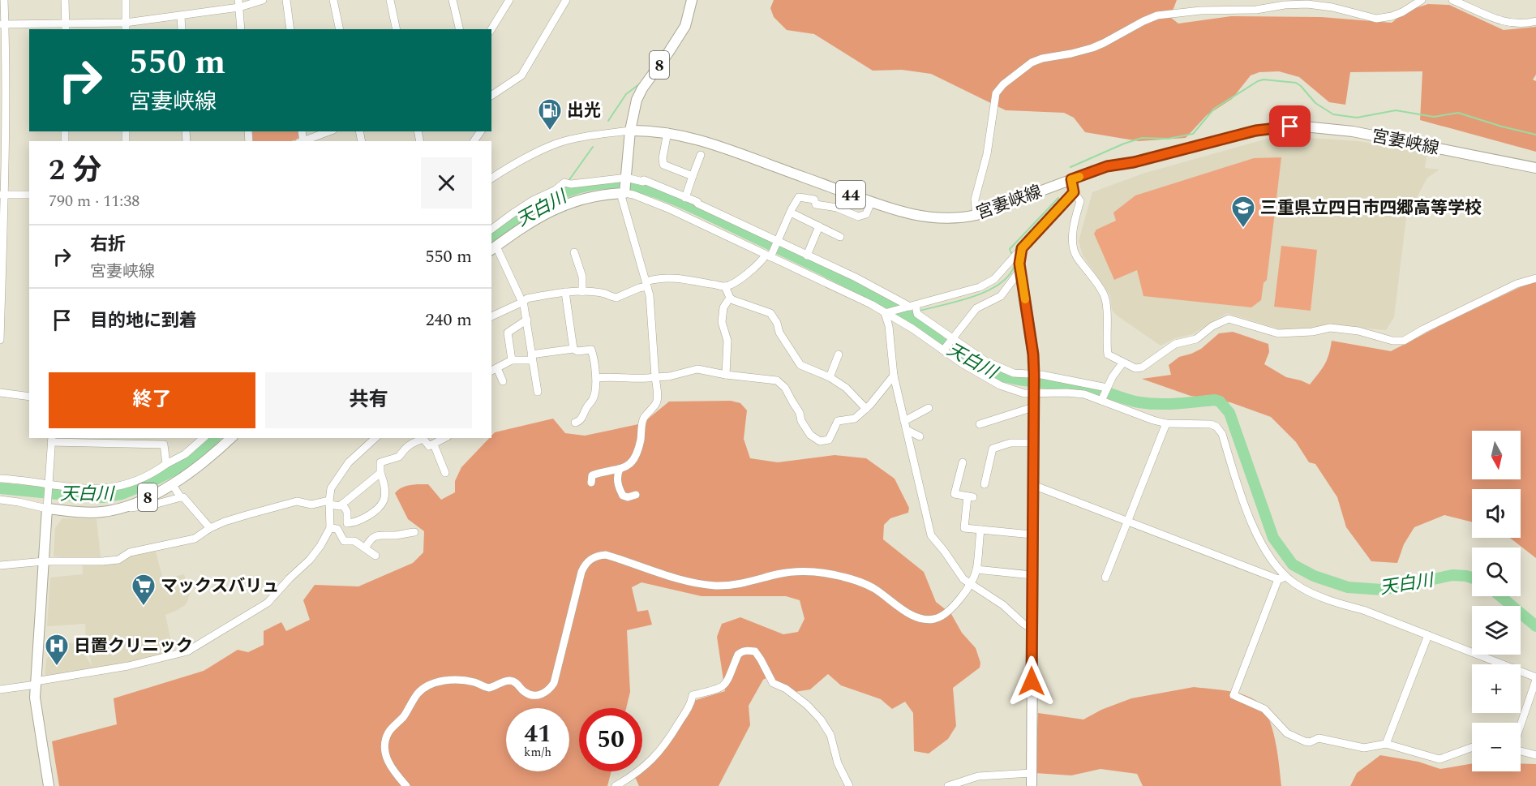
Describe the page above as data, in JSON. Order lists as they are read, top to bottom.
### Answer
{
  "streets": {
    "main road": ["8", "宮妻峡線", "44"]
  },
  "crossings": [
    ["8", "宮妻峡線"]
  ],
  "water": ["天白川"],
  "places": {
    "fuel station": ["出光"],
    "school or university": ["三重県立四日市四郷高等学校"],
    "supermarket": ["マックスバリュ"],
    "hospital": ["日置クリニック"]
  },
  "north": "bottom",
  "page": {
    "turn": ["550 m", "宮妻峡線"],
    "heading": ["2 分", "790 m · 11:38"],
    "list": [
      {
        "name": "右折",
        "note": "宮妻峡線",
        "value": "550 m"
      },
      {
        "name": "目的地に到着",
        "value": "240 m"
      }
    ],
    "buttons": ["終了", "共有"],
    "map_buttons": ["+", "−"],
    "speed": "41 km/h",
    "limit": "50"
  }
}
